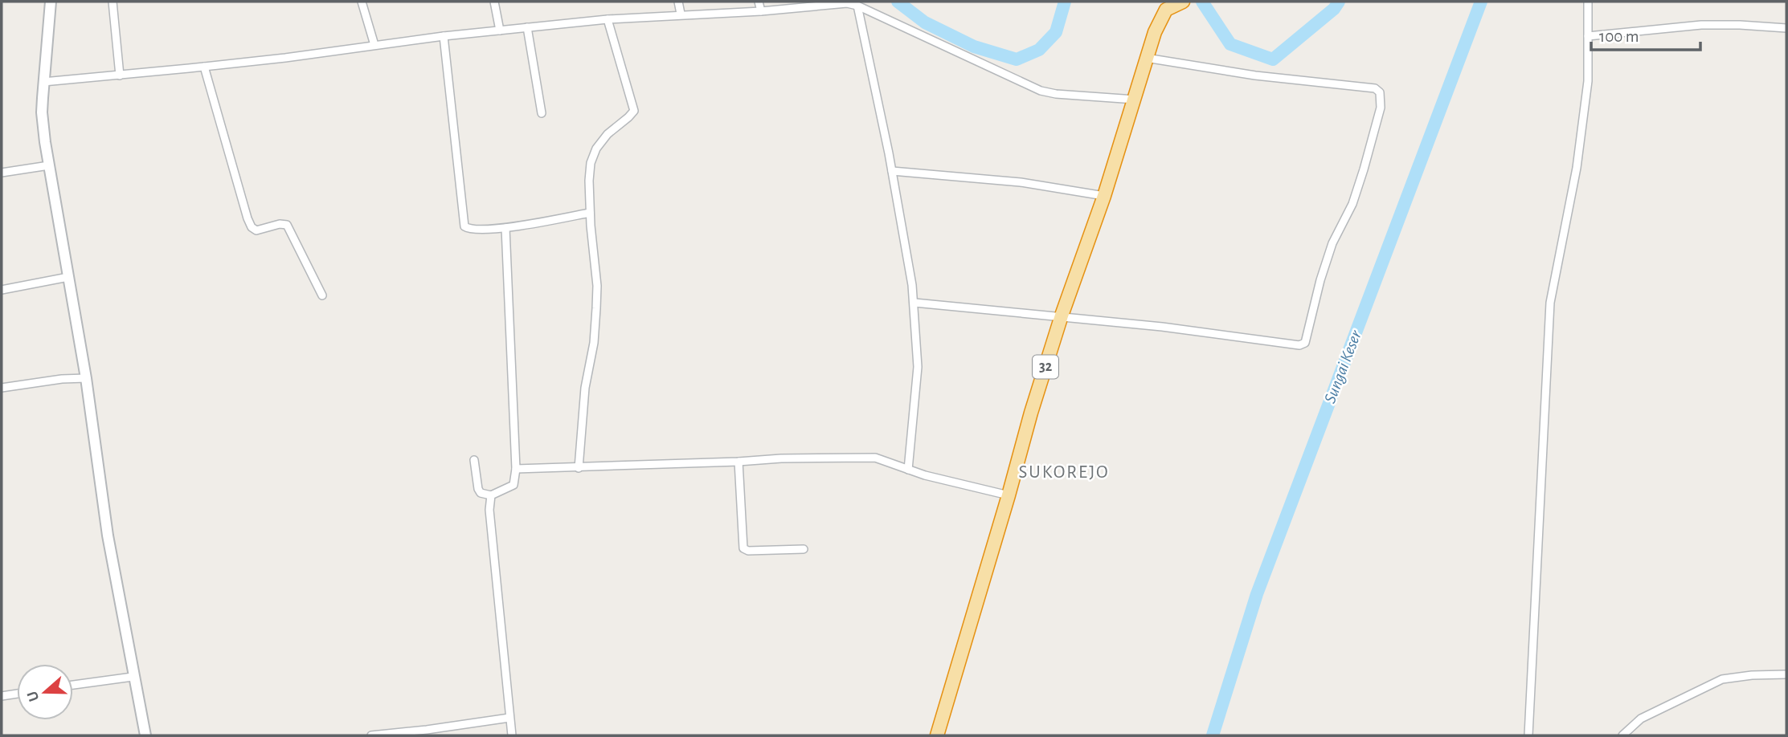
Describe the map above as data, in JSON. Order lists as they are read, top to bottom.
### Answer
{
  "streets": {
    "highway": ["32"]
  },
  "districts": ["SUKOREJO"],
  "water": ["Sungai Keser"],
  "scale_bar": "100 m",
  "north": "left"
}
